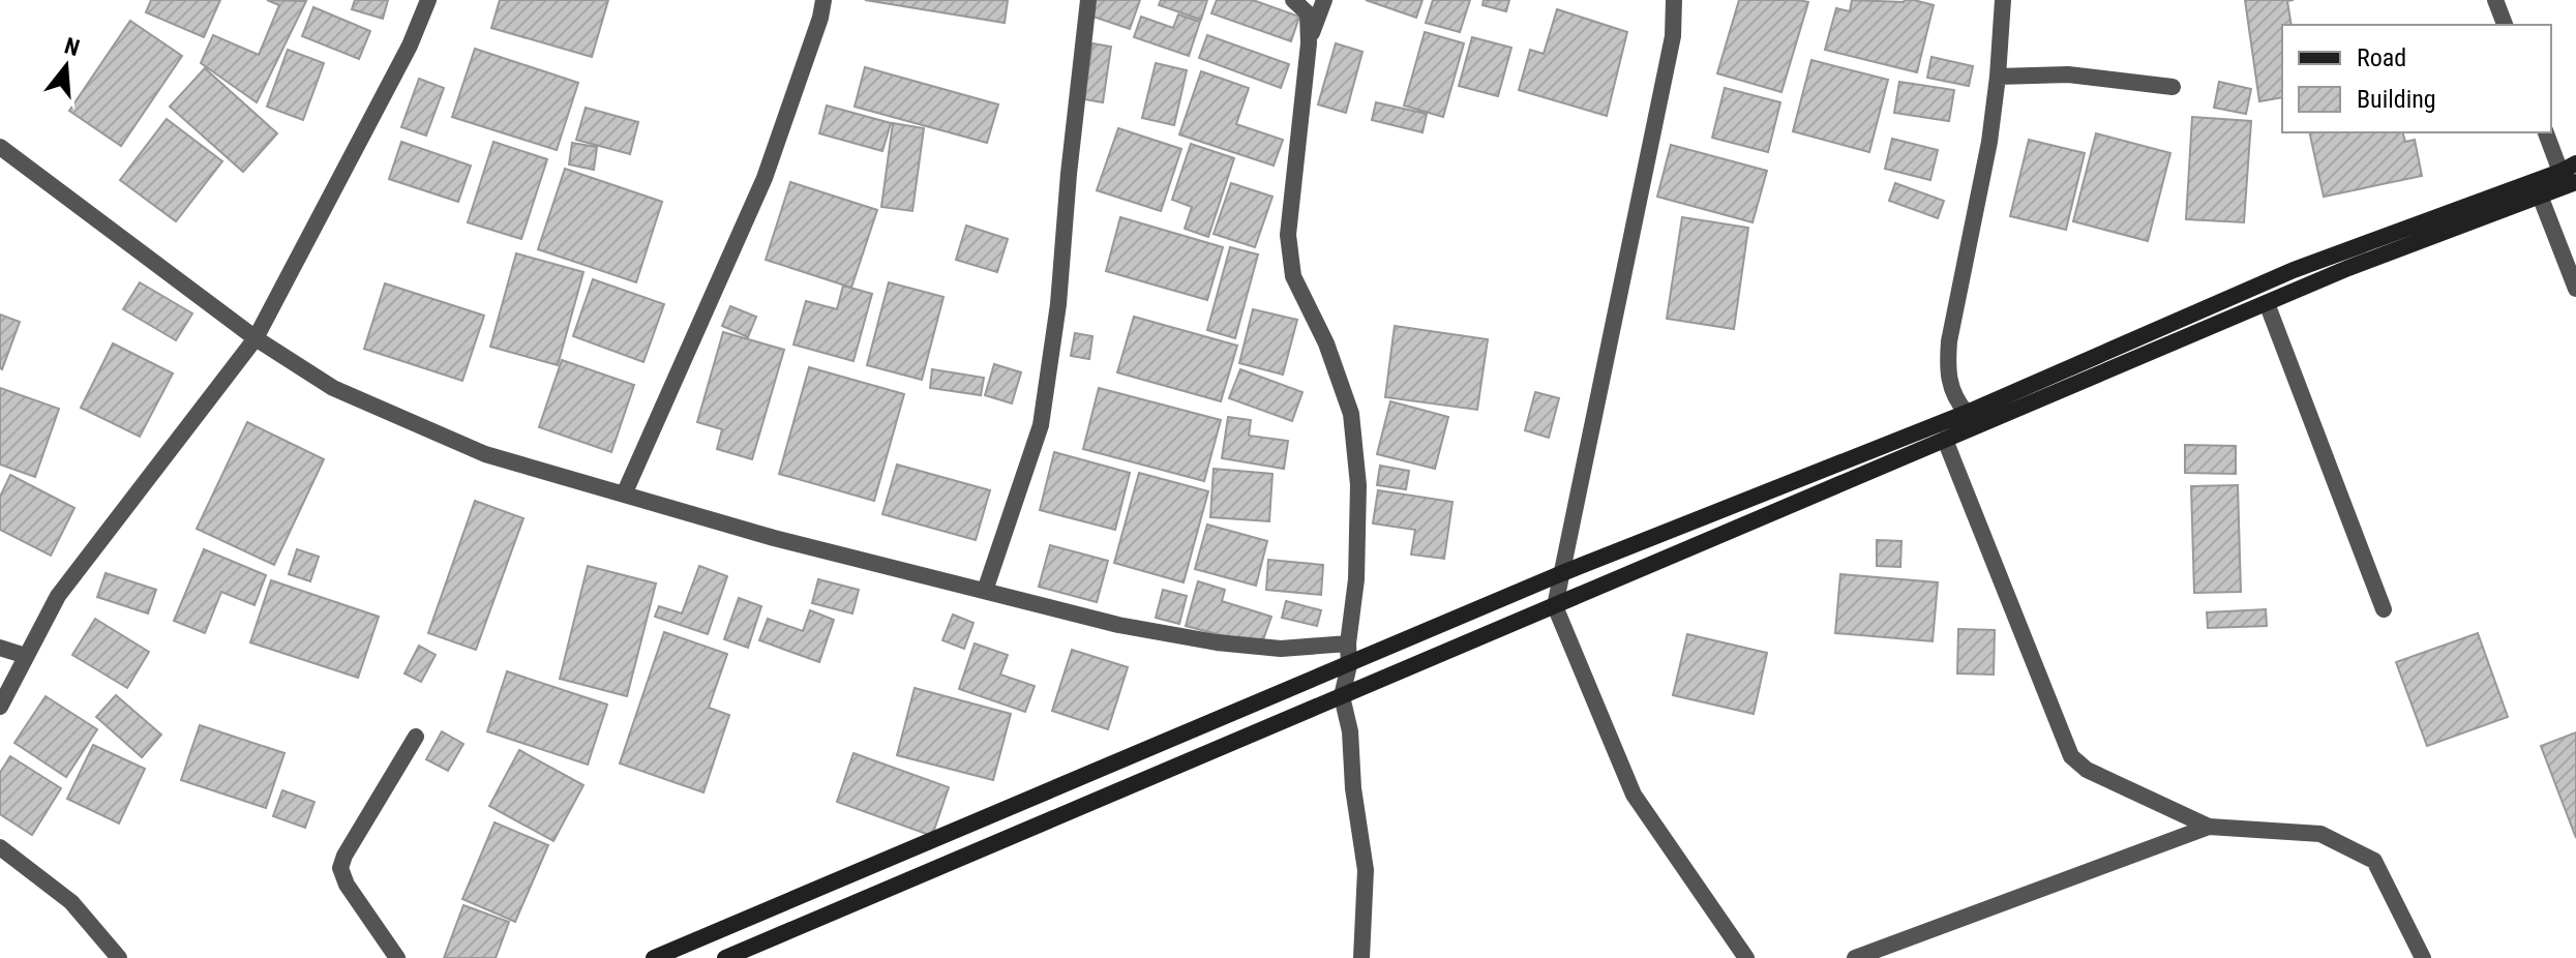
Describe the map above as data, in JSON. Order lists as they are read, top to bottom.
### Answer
{
  "legend": ["Road", "Building"],
  "north": "top"
}
